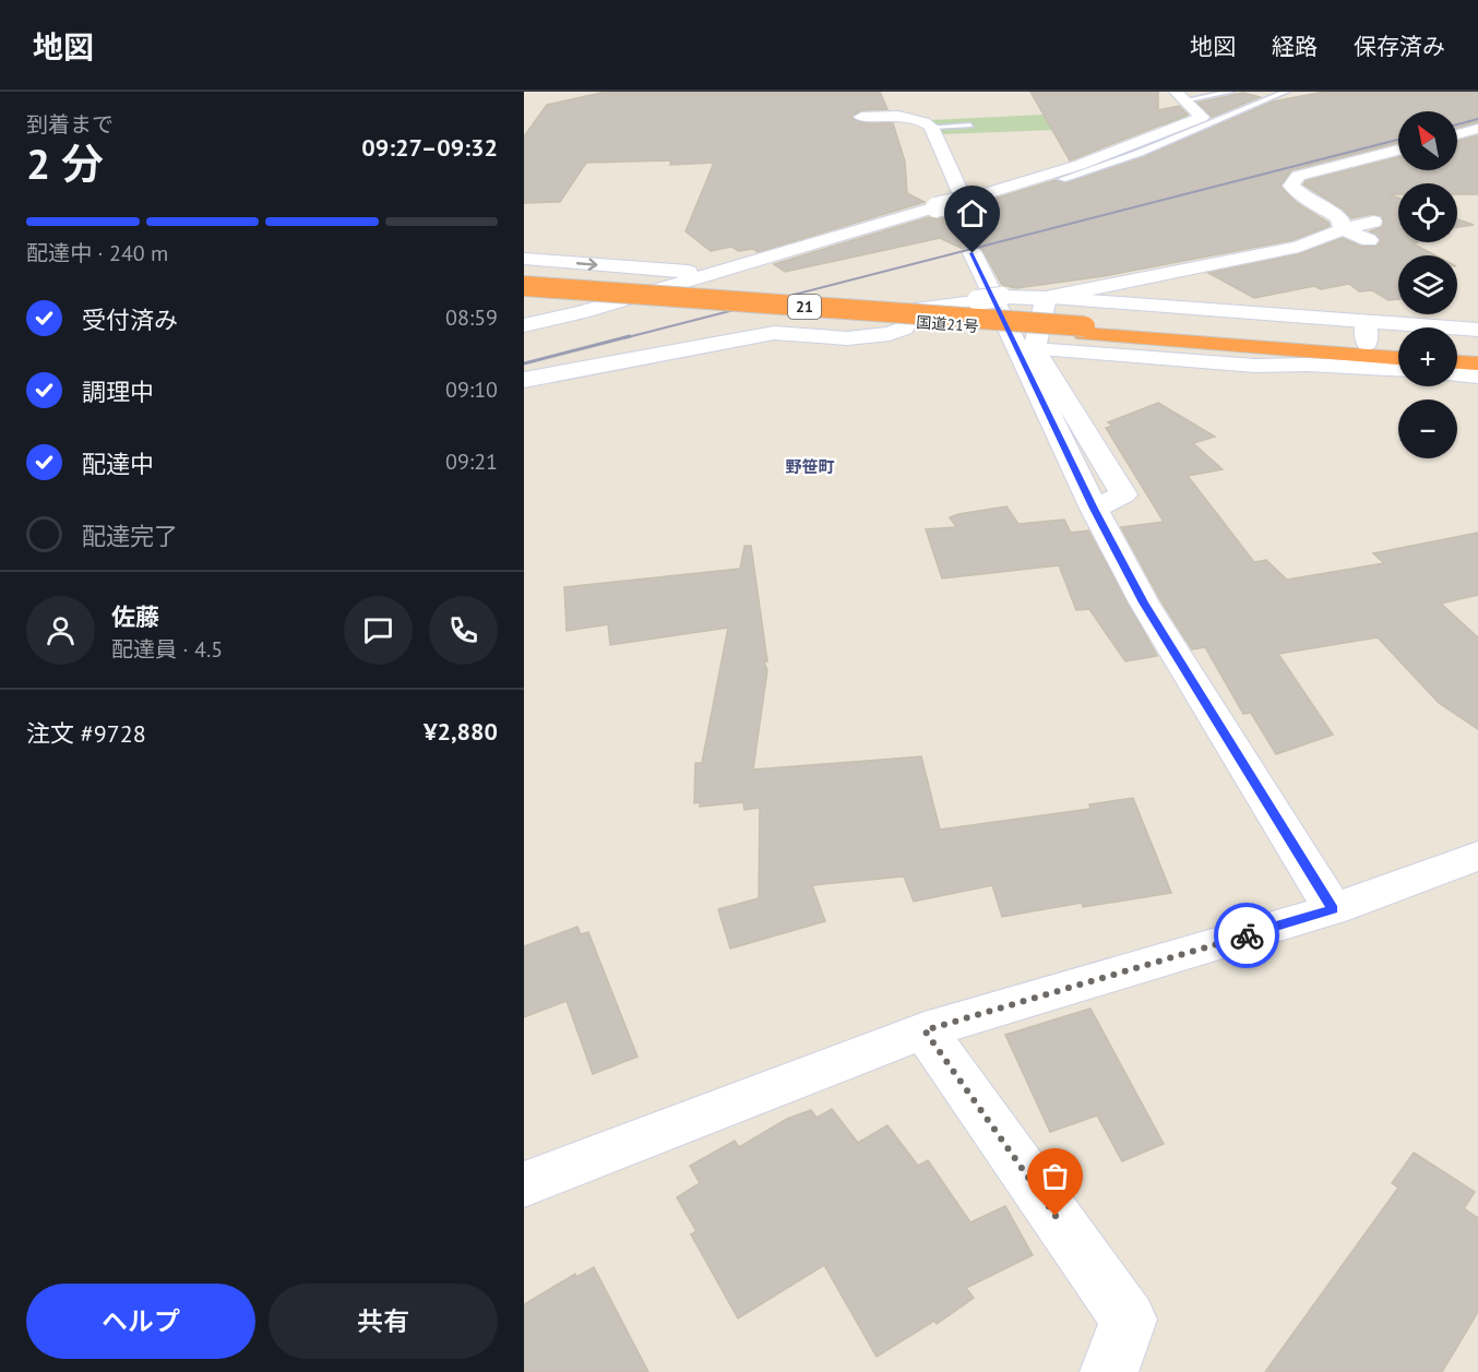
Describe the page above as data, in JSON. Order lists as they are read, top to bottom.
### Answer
{
  "streets": {
    "highway": ["21", "国道21号"]
  },
  "districts": ["野笹町"],
  "north": "top left",
  "page": {
    "header": "地図",
    "nav": ["地図", "経路", "保存済み"],
    "heading": ["2 分", "到着まで", "09:27–09:32"],
    "panel": [
      "佐藤",
      "配達員 · 4.5",
      "注文 #9728",
      "¥2,880"
    ],
    "map_buttons": ["+", "−"],
    "bar": "配達中 · 240 m",
    "list": [
      ["受付済み", "08:59"],
      ["調理中", "09:10"],
      ["配達中", "09:21"],
      "配達完了"
    ],
    "buttons": ["ヘルプ", "共有"]
  }
}
